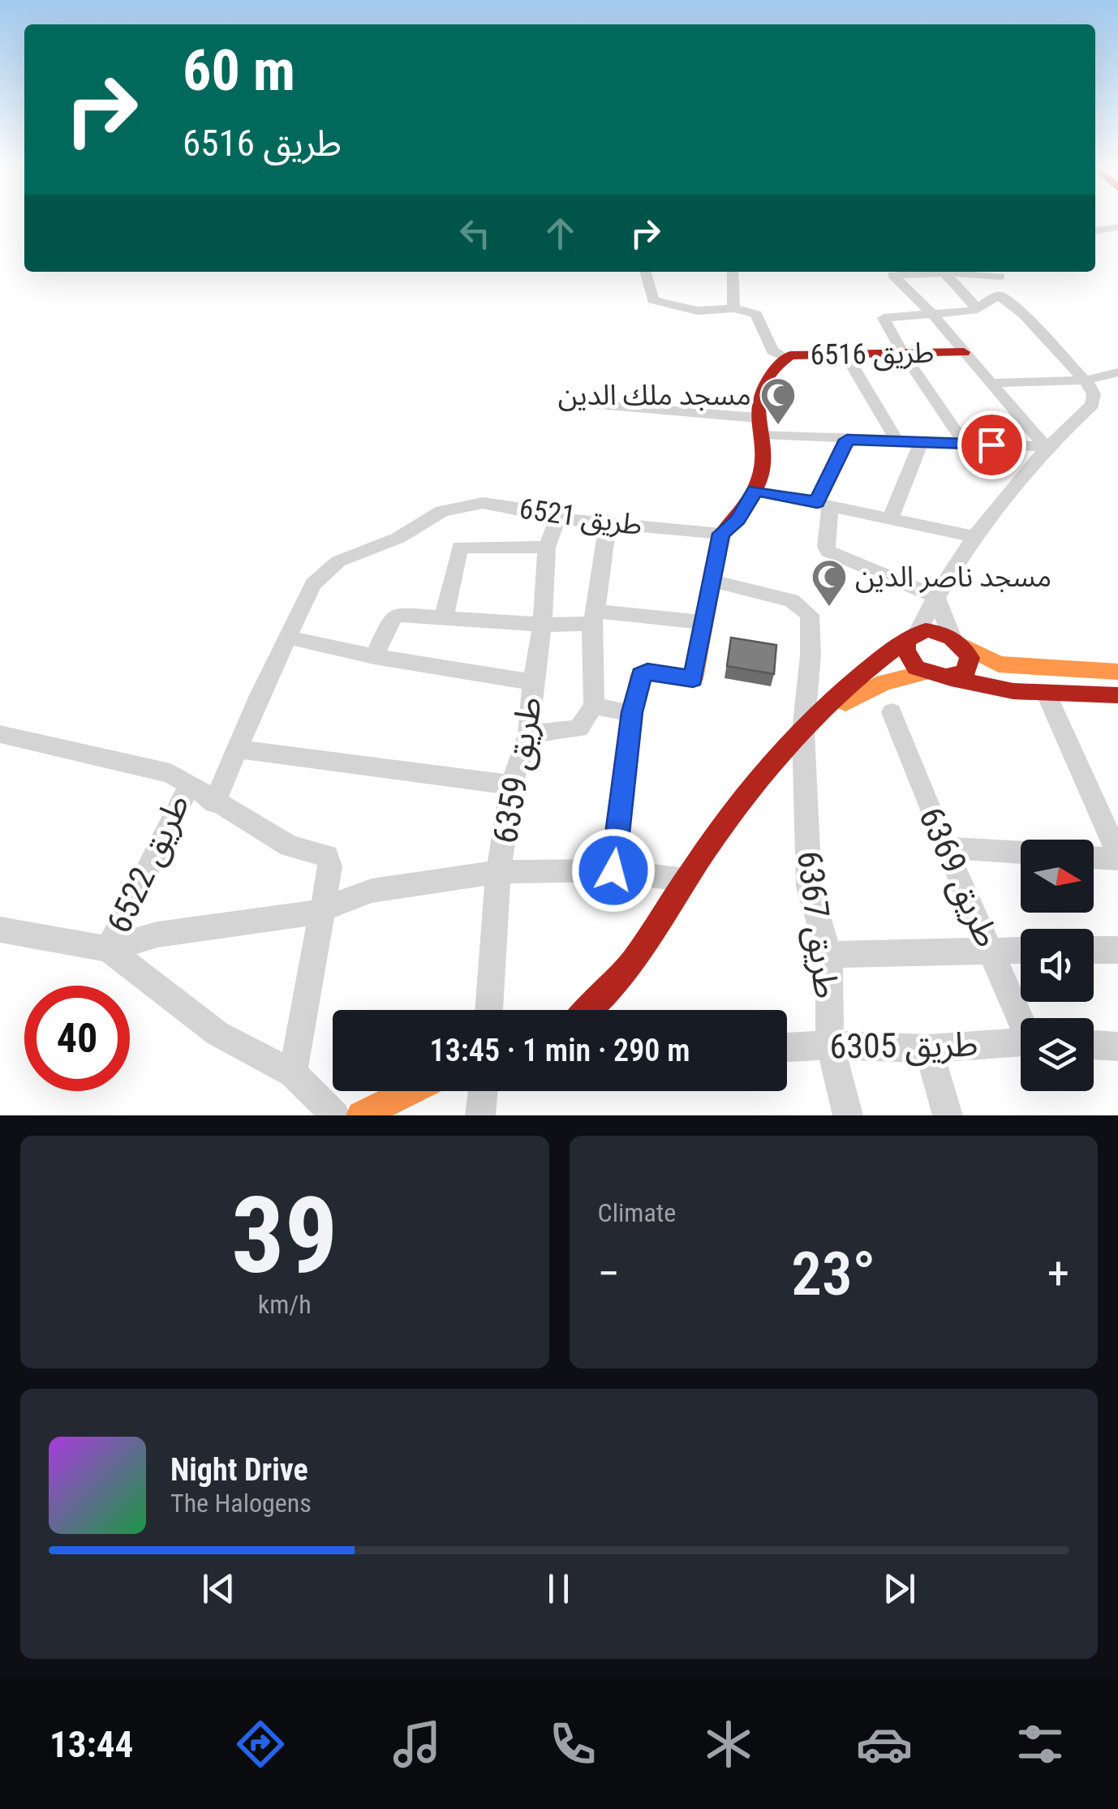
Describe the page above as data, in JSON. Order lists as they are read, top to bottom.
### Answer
{
  "streets": {
    "street": [
      "طريق 6516",
      "طريق 6521",
      "طريق 6359",
      "طريق 6522",
      "طريق 6369",
      "طريق 6367",
      "طريق 6305"
    ]
  },
  "crossings": [
    ["طريق 6516", "طريق 6521"],
    ["طريق 6516", "طريق 6367"],
    ["طريق 6521", "طريق 6359"],
    ["طريق 6367", "طريق 6305"]
  ],
  "places": {
    "mosque": ["مسجد ملك الدين", "مسجد ناصر الدين"]
  },
  "north": "right",
  "page": {
    "turn": ["60 m", "طريق 6516"],
    "limit": "40",
    "trip": "13:45 · 1 min · 290 m",
    "tile": [
      ["39", "km/h"],
      "Climate"
    ],
    "heat": ["−", "23°", "+"],
    "song": ["Night Drive", "The Halogens"],
    "tabs": "13:44"
  }
}
